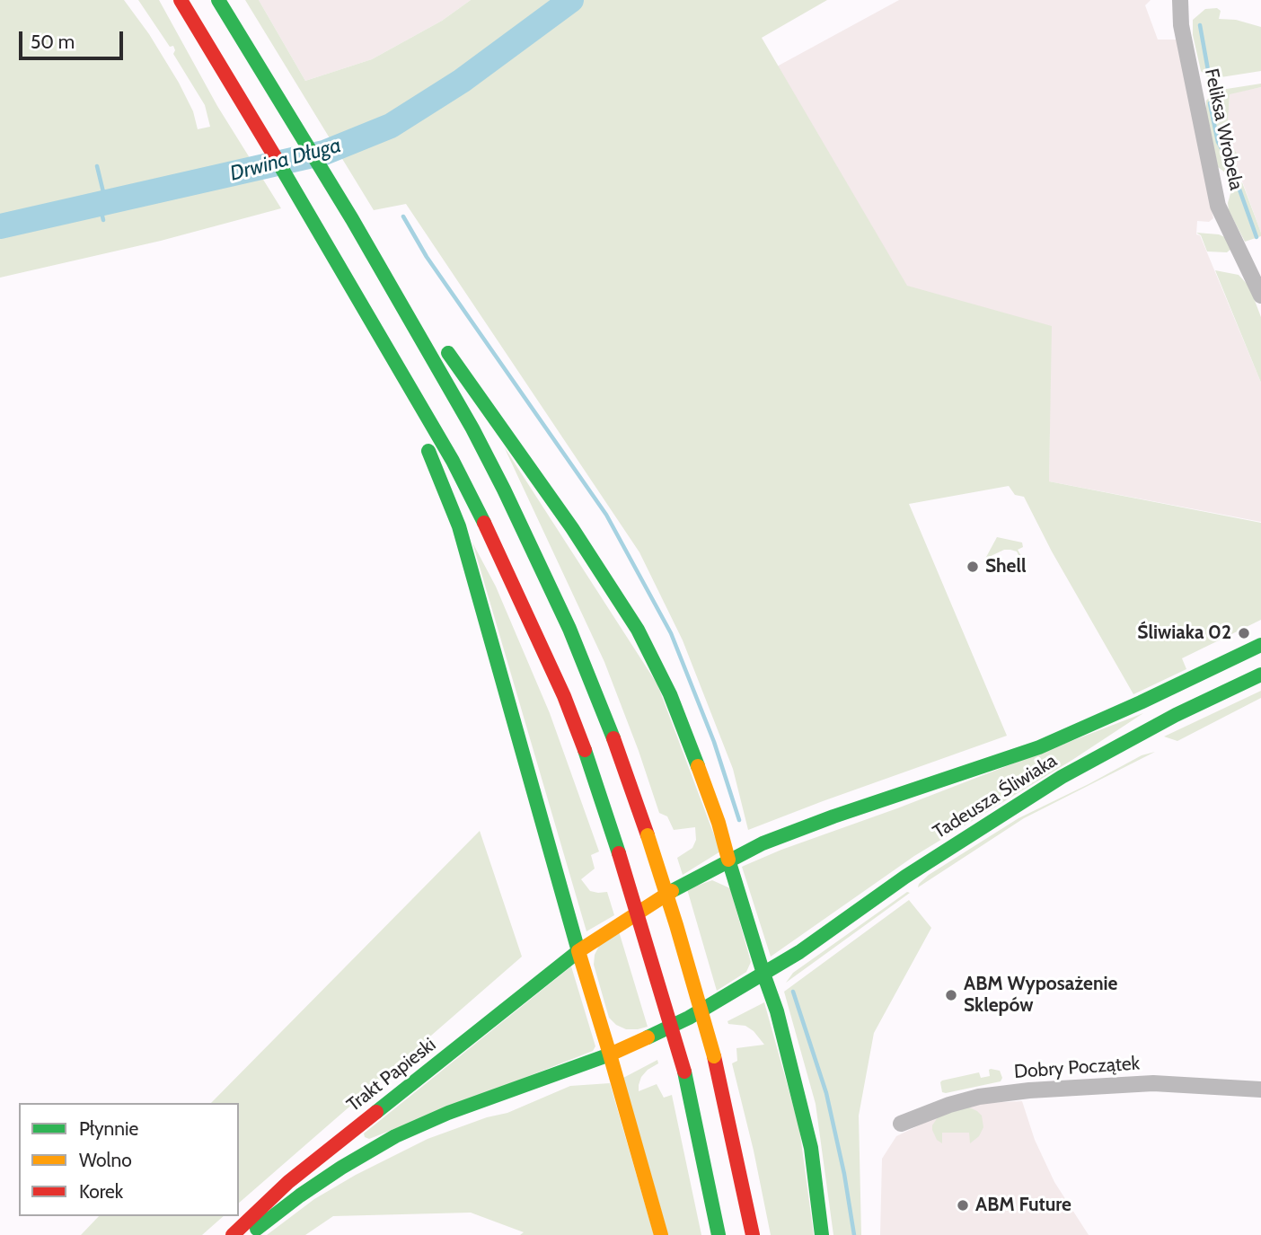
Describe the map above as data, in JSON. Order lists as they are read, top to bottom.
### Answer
{
  "streets": {
    "main road": ["Tadeusza Śliwiaka", "Trakt Papieski"],
    "street": ["Feliksa Wrobela", "Dobry Początek"]
  },
  "crossings": [
    ["Tadeusza Śliwiaka", "Trakt Papieski"]
  ],
  "water": ["Drwina Długa"],
  "places": [
    "Shell",
    "Śliwiaka 02",
    "ABM Wyposażenie Sklepów",
    "ABM Future"
  ],
  "legend": ["Płynnie", "Wolno", "Korek"],
  "scale_bar": "50 m"
}
